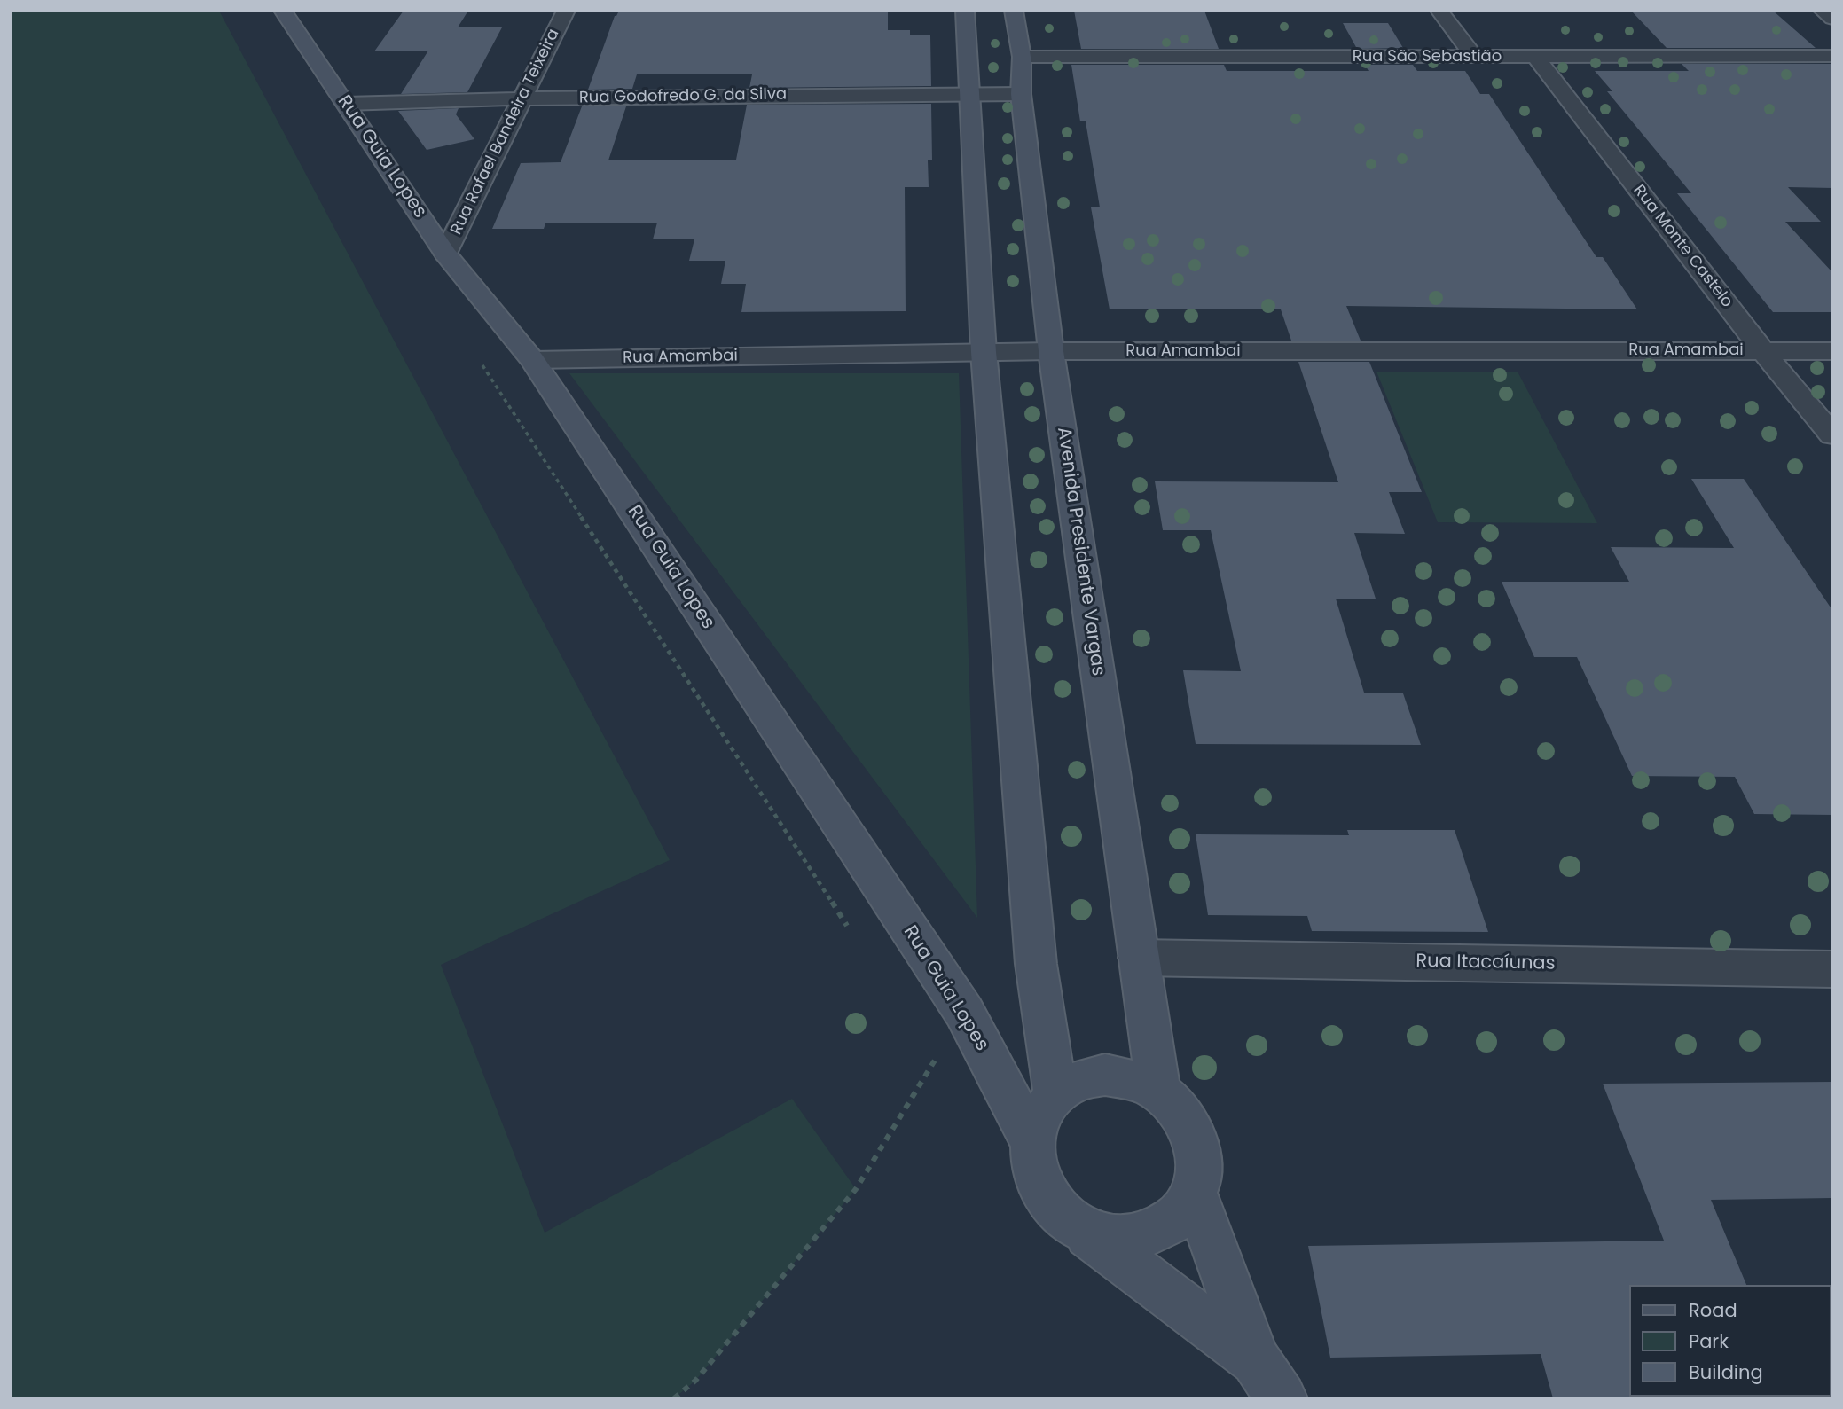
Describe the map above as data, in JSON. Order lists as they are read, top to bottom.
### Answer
{
  "streets": {
    "main road": ["Rua Guia Lopes", "Avenida Presidente Vargas"],
    "street": [
      "Rua São Sebastião",
      "Rua Godofredo G. da Silva",
      "Rua Rafael Bandeira Teixeira",
      "Rua Monte Castelo",
      "Rua Amambai",
      "Rua Itacaíunas"
    ]
  },
  "crossings": [
    ["Rua São Sebastião", "Rua Monte Castelo"],
    ["Rua São Sebastião", "Avenida Presidente Vargas"],
    ["Rua Godofredo G. da Silva", "Rua Rafael Bandeira Teixeira"],
    ["Rua Godofredo G. da Silva", "Rua Guia Lopes"],
    ["Rua Godofredo G. da Silva", "Avenida Presidente Vargas"],
    ["Rua Rafael Bandeira Teixeira", "Rua Guia Lopes"],
    ["Rua Guia Lopes", "Rua Amambai"],
    ["Rua Guia Lopes", "Avenida Presidente Vargas"],
    ["Rua Monte Castelo", "Rua Amambai"],
    ["Rua Amambai", "Avenida Presidente Vargas"],
    ["Avenida Presidente Vargas", "Rua Itacaíunas"]
  ],
  "legend": ["Road", "Park", "Building"]
}
